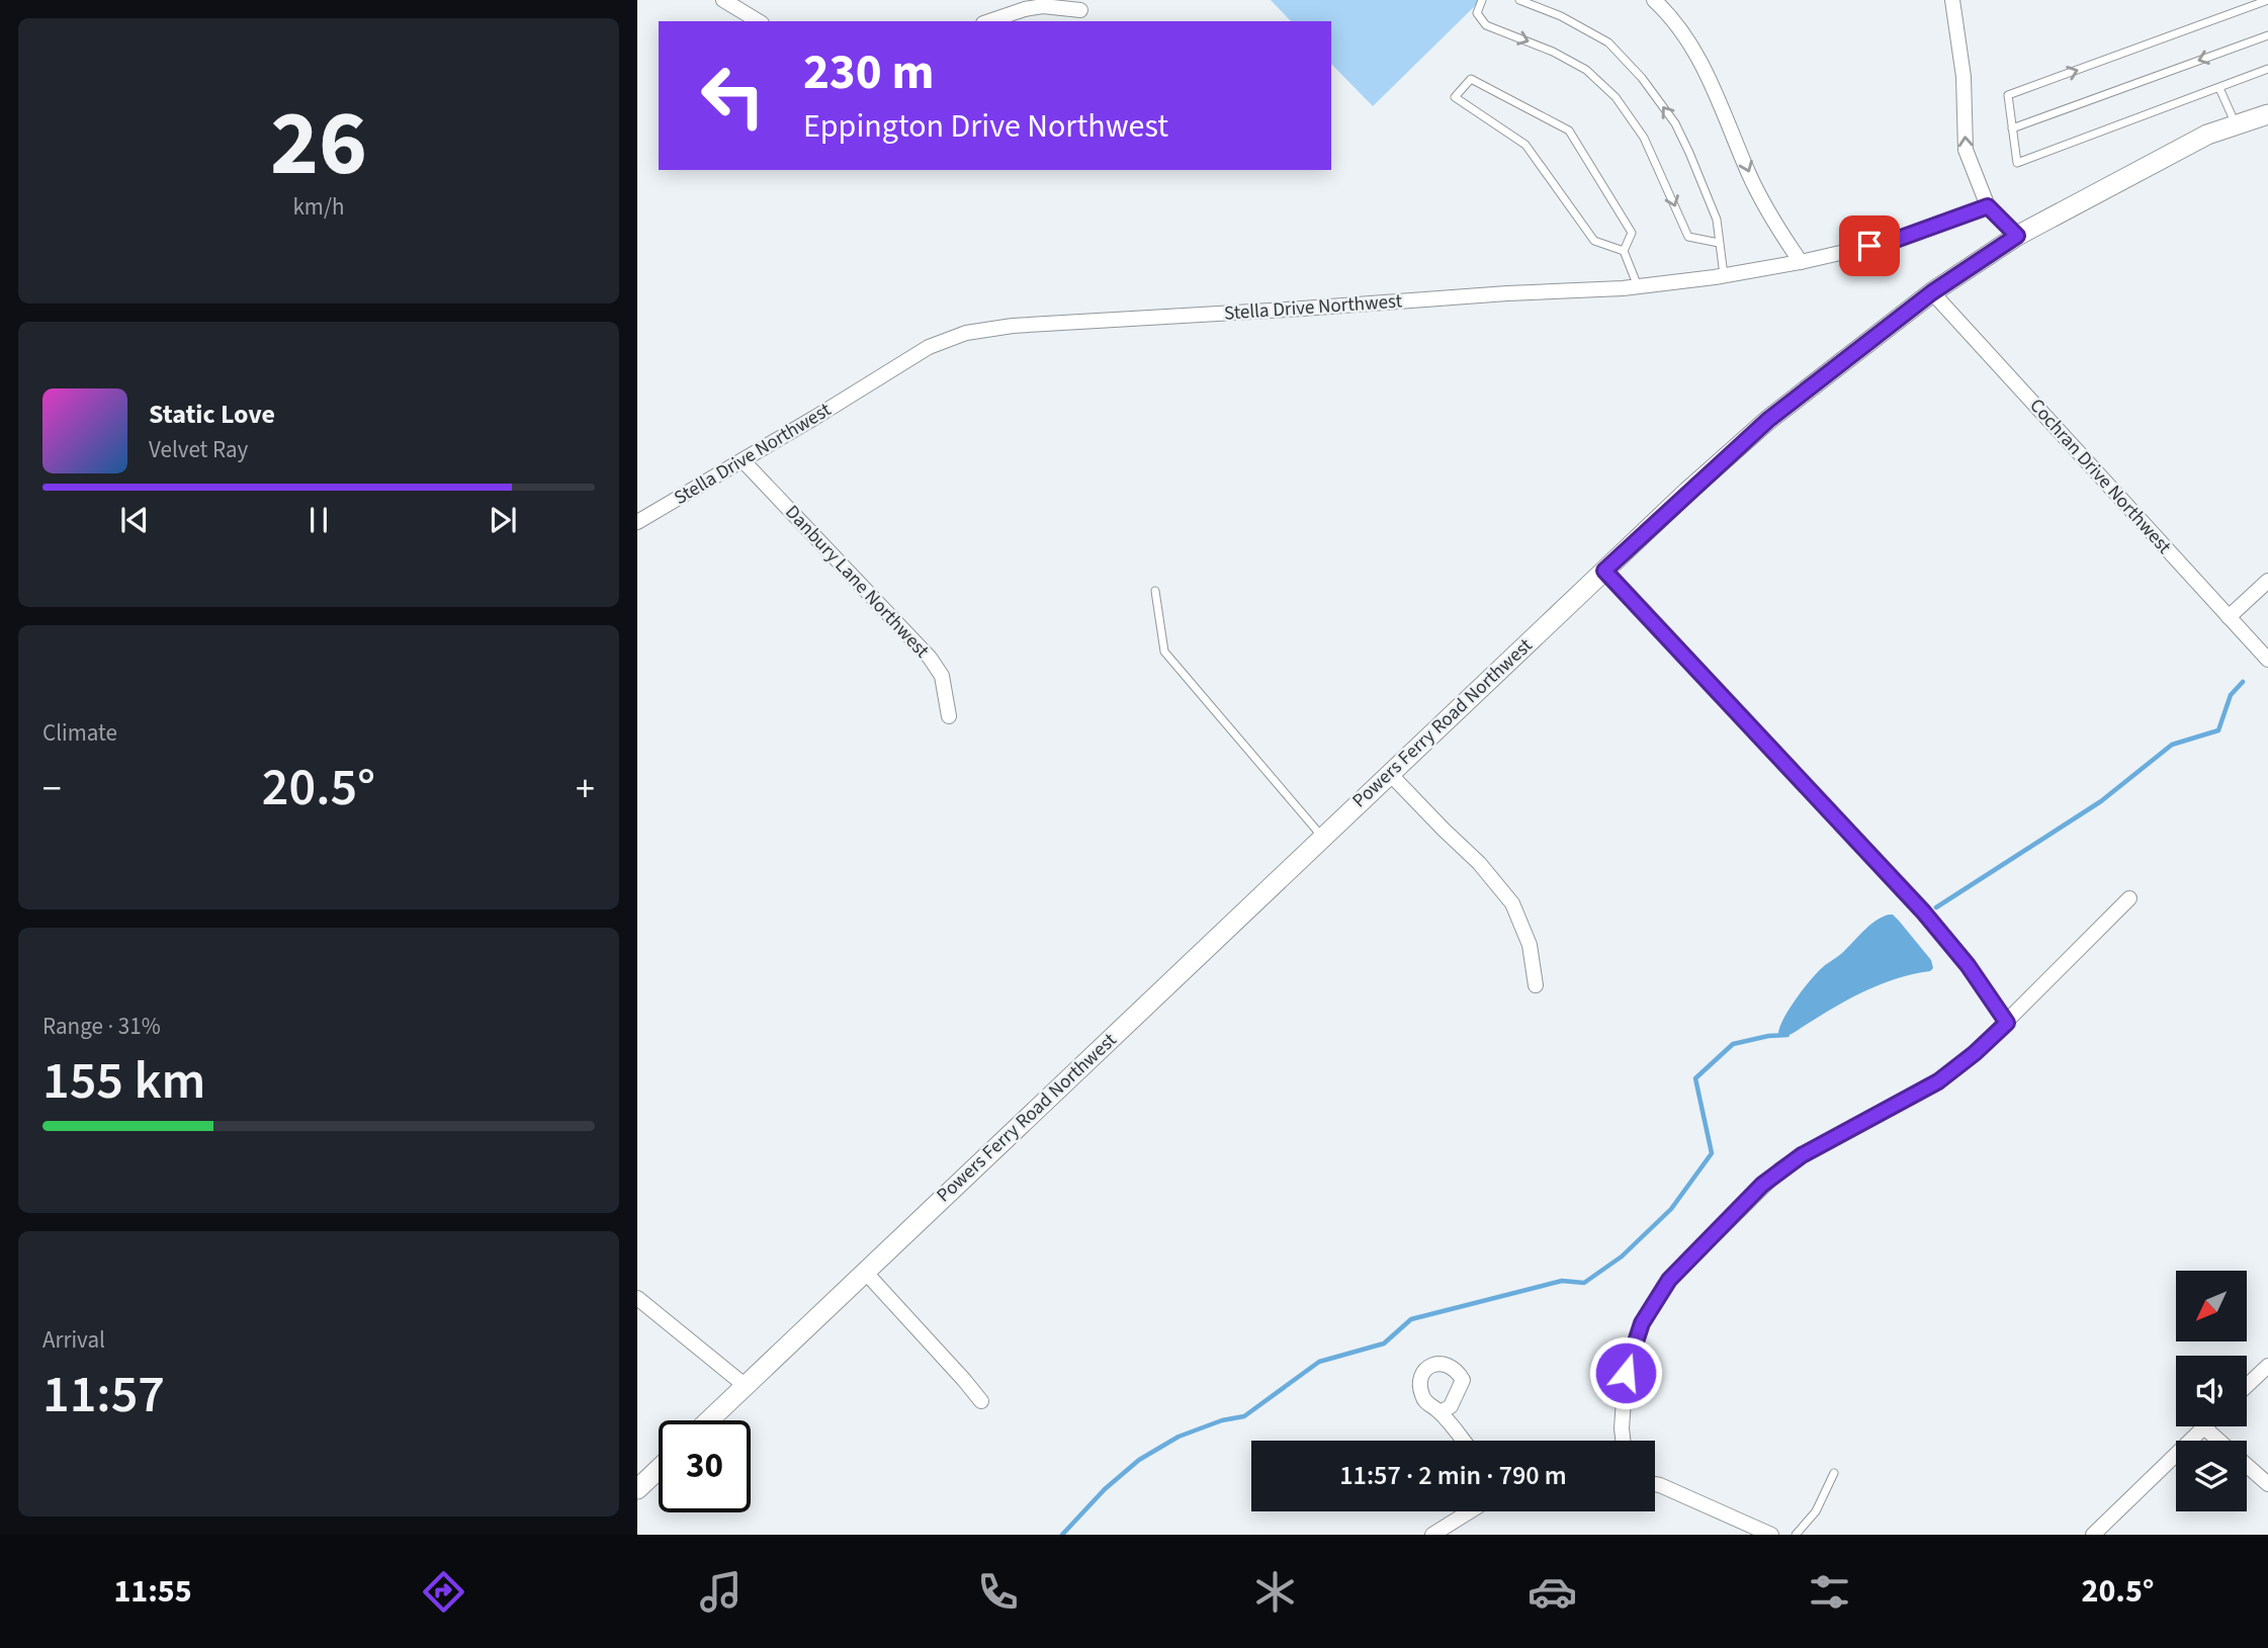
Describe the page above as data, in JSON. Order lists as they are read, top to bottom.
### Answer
{
  "streets": {
    "street": [
      "Stella Drive Northwest",
      "Cochran Drive Northwest",
      "Danbury Lane Northwest",
      "Powers Ferry Road Northwest"
    ]
  },
  "crossings": [
    ["Stella Drive Northwest", "Danbury Lane Northwest"],
    ["Cochran Drive Northwest", "Powers Ferry Road Northwest"]
  ],
  "north": "bottom left",
  "page": {
    "tile": [
      ["26", "km/h"],
      "Climate",
      ["Range · 31%", "155 km"],
      ["Arrival", "11:57"]
    ],
    "turn": ["230 m", "Eppington Drive Northwest"],
    "song": ["Static Love", "Velvet Ray"],
    "heat": ["−", "20.5°", "+"],
    "limit": "30",
    "trip": "11:57 · 2 min · 790 m",
    "tabs": ["11:55", "20.5°"]
  }
}
